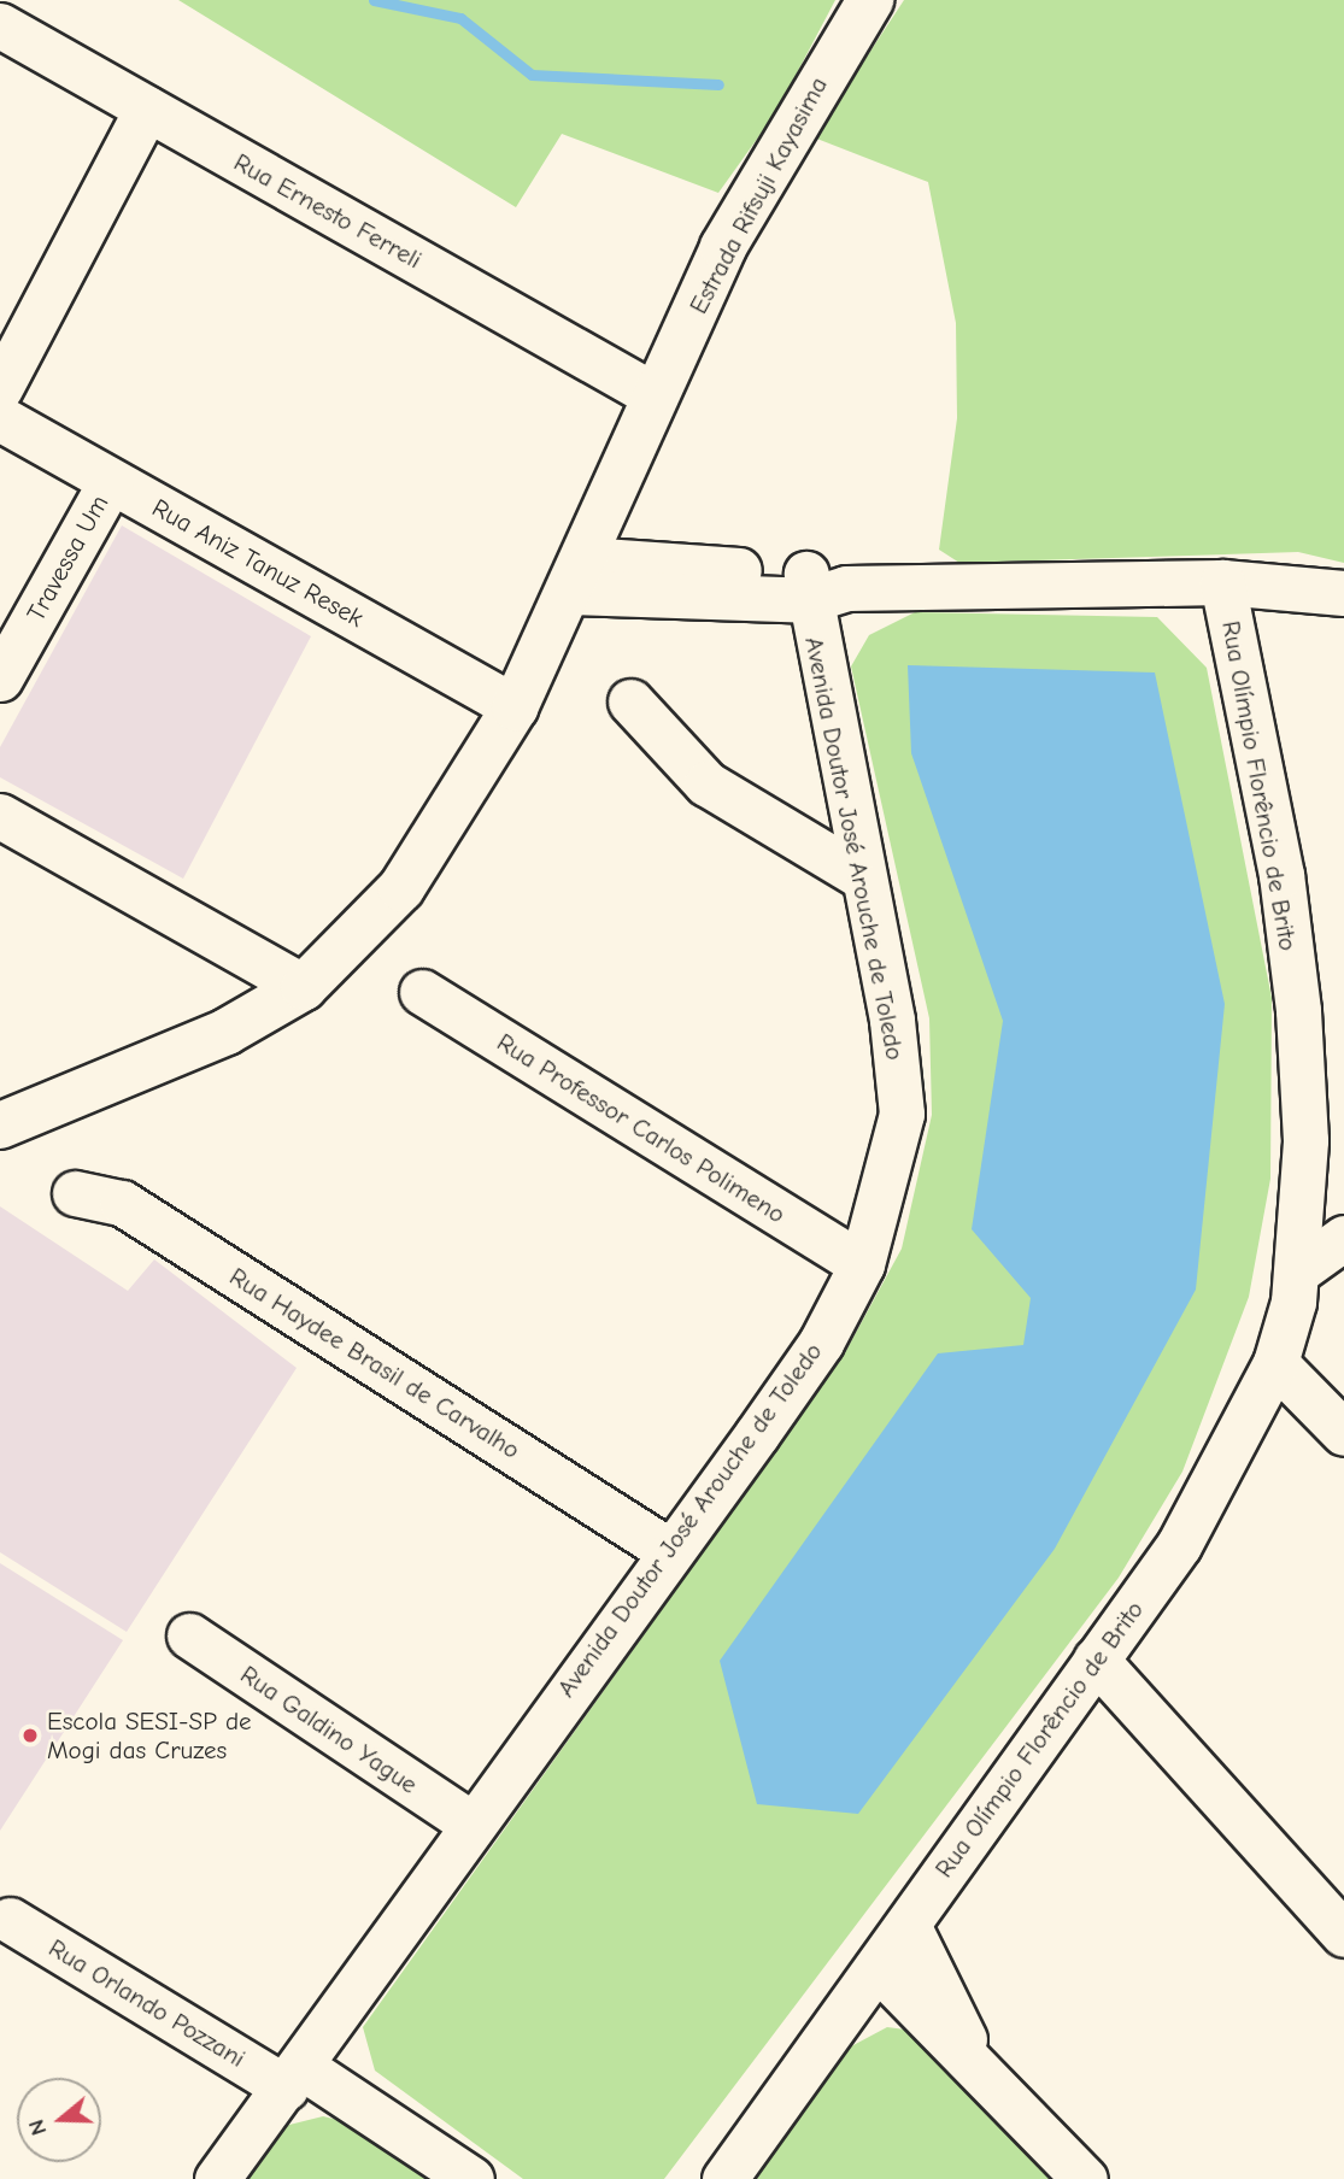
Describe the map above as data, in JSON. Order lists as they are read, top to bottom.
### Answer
{
  "streets": {
    "main road": ["Estrada Rifsuji Kayasima"],
    "street": [
      "Rua Ernesto Ferreli",
      "Travessa Um",
      "Rua Aniz Tanuz Resek",
      "Rua Olímpio Florêncio de Brito",
      "Avenida Doutor José Arouche de Toledo",
      "Rua Professor Carlos Polimeno",
      "Rua Haydee Brasil de Carvalho",
      "Rua Galdino Yague",
      "Rua Orlando Pozzani"
    ]
  },
  "crossings": [
    ["Estrada Rifsuji Kayasima", "Rua Ernesto Ferreli"],
    ["Estrada Rifsuji Kayasima", "Rua Aniz Tanuz Resek"],
    ["Travessa Um", "Rua Aniz Tanuz Resek"],
    ["Avenida Doutor José Arouche de Toledo", "Rua Professor Carlos Polimeno"],
    ["Avenida Doutor José Arouche de Toledo", "Rua Haydee Brasil de Carvalho"],
    ["Avenida Doutor José Arouche de Toledo", "Rua Galdino Yague"],
    ["Avenida Doutor José Arouche de Toledo", "Rua Orlando Pozzani"]
  ],
  "places": ["Escola SESI-SP de Mogi das Cruzes"],
  "north": "left"
}
